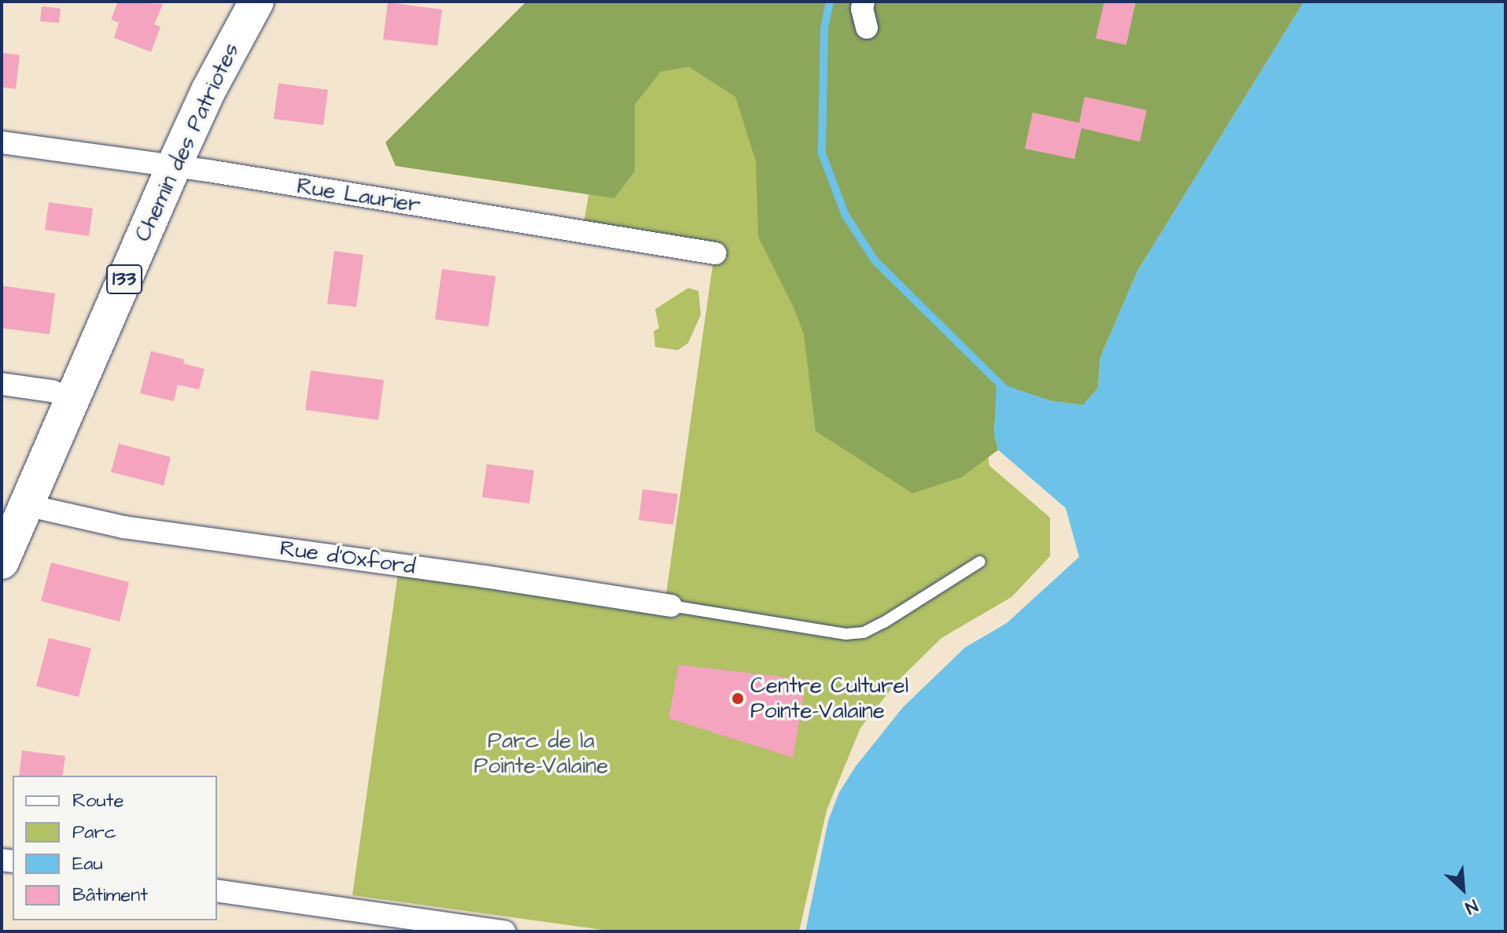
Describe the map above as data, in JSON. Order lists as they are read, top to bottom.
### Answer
{
  "streets": {
    "main road": ["Chemin des Patriotes", "133"],
    "street": ["Rue Laurier", "Rue d'Oxford"]
  },
  "crossings": [
    ["Chemin des Patriotes", "Rue Laurier"],
    ["Chemin des Patriotes", "Rue d'Oxford"]
  ],
  "parks": ["Parc de la Pointe-Valaine"],
  "places": ["Centre Culturel Pointe-Valaine"],
  "legend": [
    "Route",
    "Parc",
    "Eau",
    "Bâtiment"
  ],
  "north": "bottom right"
}
